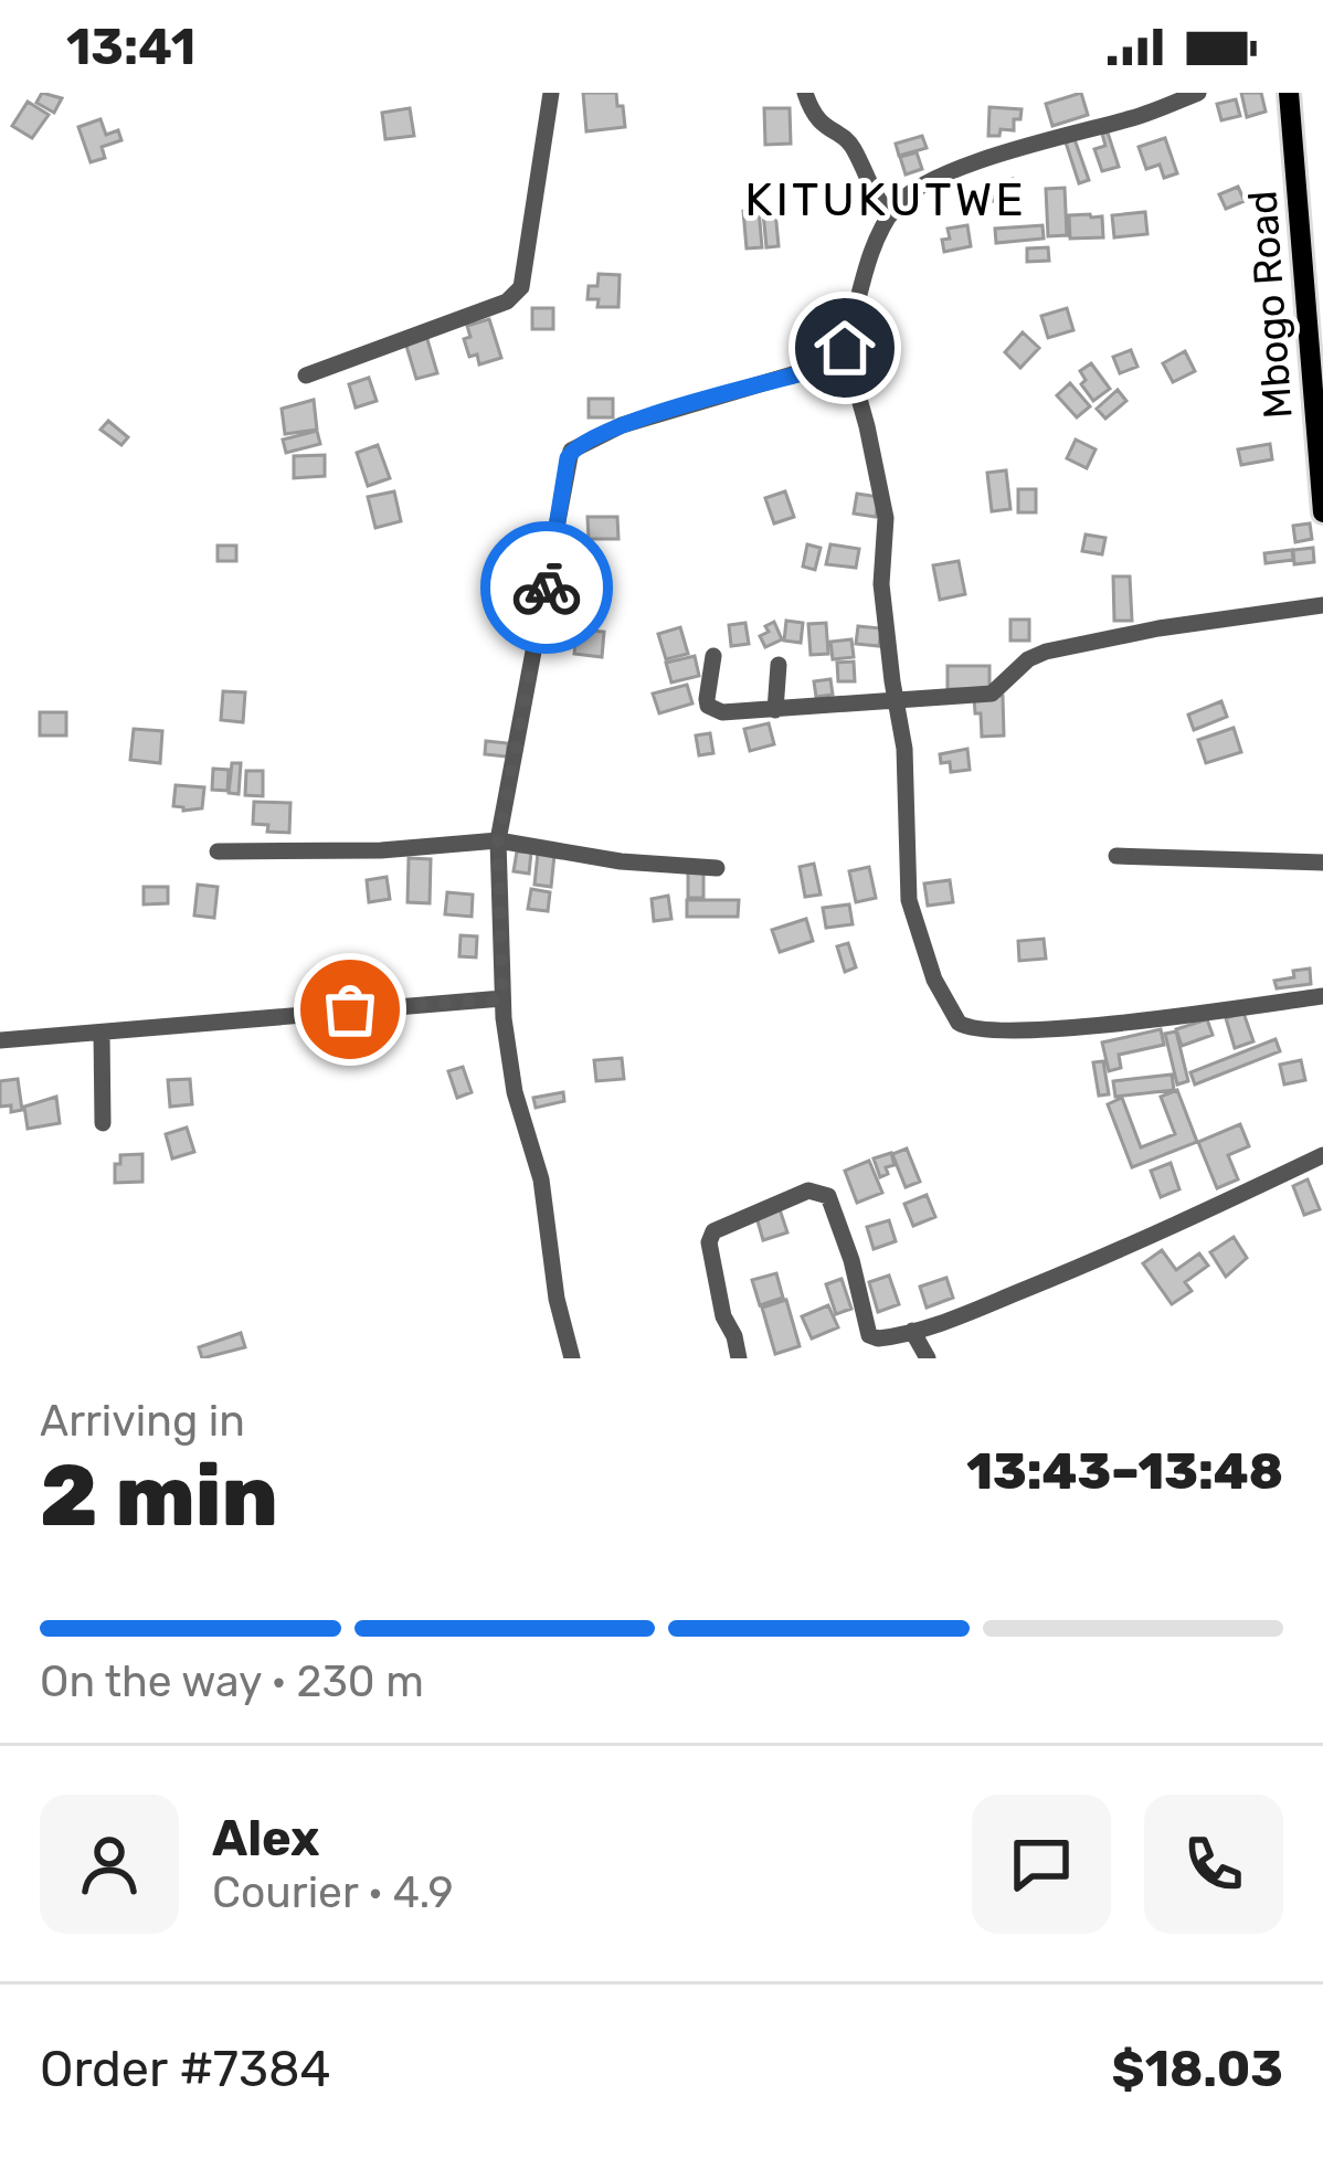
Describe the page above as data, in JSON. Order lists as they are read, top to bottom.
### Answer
{
  "streets": {
    "main road": ["Mbogo Road"]
  },
  "districts": ["KITUKUTWE"],
  "page": {
    "status": "13:41",
    "heading": ["2 min", "Arriving in", "13:43–13:48"],
    "panel": [
      "Alex",
      "Courier · 4.9",
      "Order #7384",
      "$18.03"
    ],
    "bar": "On the way · 230 m"
  }
}
